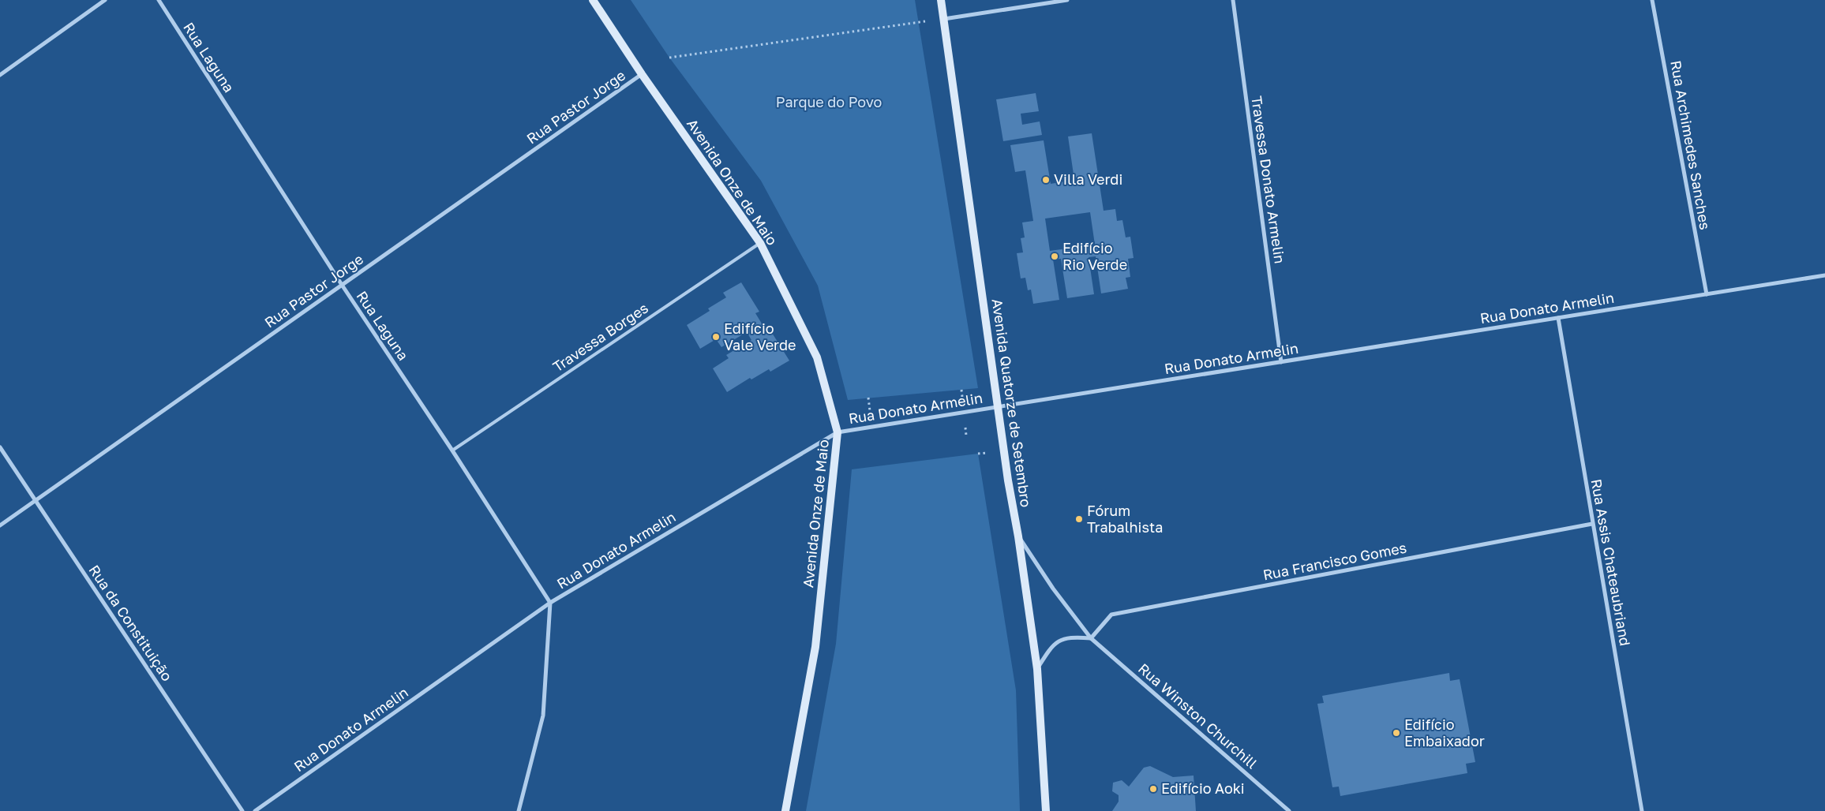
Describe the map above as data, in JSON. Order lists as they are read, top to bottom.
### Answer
{
  "streets": {
    "street": [
      "Rua Laguna",
      "Rua Pastor Jorge",
      "Rua Archimedes Sanches",
      "Travessa Donato Armelin",
      "Avenida Onze de Maio",
      "Rua Donato Armelin",
      "Avenida Quatorze de Setembro",
      "Rua Francisco Gomes",
      "Rua Assis Chateaubriand",
      "Rua da Constituição",
      "Rua Winston Churchill"
    ],
    "lane": ["Travessa Borges"]
  },
  "crossings": [
    ["Rua Laguna", "Rua Pastor Jorge"],
    ["Rua Laguna", "Rua Donato Armelin"],
    ["Rua Laguna", "Travessa Borges"],
    ["Rua Pastor Jorge", "Avenida Onze de Maio"],
    ["Rua Pastor Jorge", "Rua da Constituição"],
    ["Rua Archimedes Sanches", "Rua Donato Armelin"],
    ["Travessa Donato Armelin", "Rua Donato Armelin"],
    ["Avenida Onze de Maio", "Rua Donato Armelin"],
    ["Avenida Onze de Maio", "Travessa Borges"],
    ["Rua Donato Armelin", "Avenida Quatorze de Setembro"],
    ["Rua Donato Armelin", "Rua Assis Chateaubriand"],
    ["Avenida Quatorze de Setembro", "Rua Winston Churchill"],
    ["Rua Francisco Gomes", "Rua Assis Chateaubriand"],
    ["Rua Francisco Gomes", "Rua Winston Churchill"]
  ],
  "parks": ["Parque do Povo"],
  "places": [
    "Villa Verdi",
    "Edifício Rio Verde",
    "Edifício Vale Verde",
    "Fórum Trabalhista",
    "Edifício Embaixador",
    "Edifício Aoki"
  ]
}
